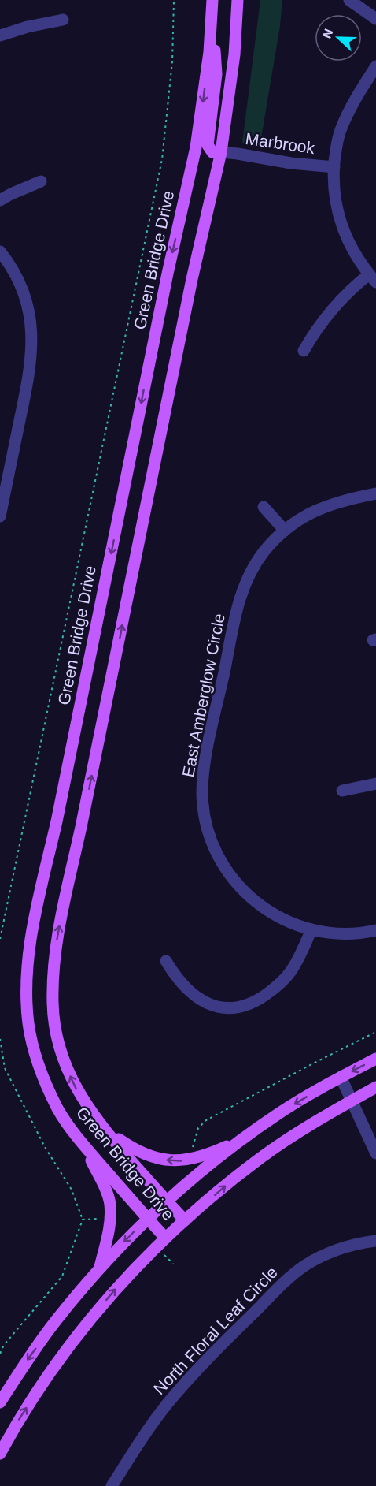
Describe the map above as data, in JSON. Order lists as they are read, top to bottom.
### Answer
{
  "streets": {
    "main road": ["Green Bridge Drive"],
    "street": ["Marbrook", "East Amberglow Circle", "North Floral Leaf Circle"]
  },
  "crossings": [
    ["Marbrook", "Green Bridge Drive"]
  ],
  "north": "left"
}
